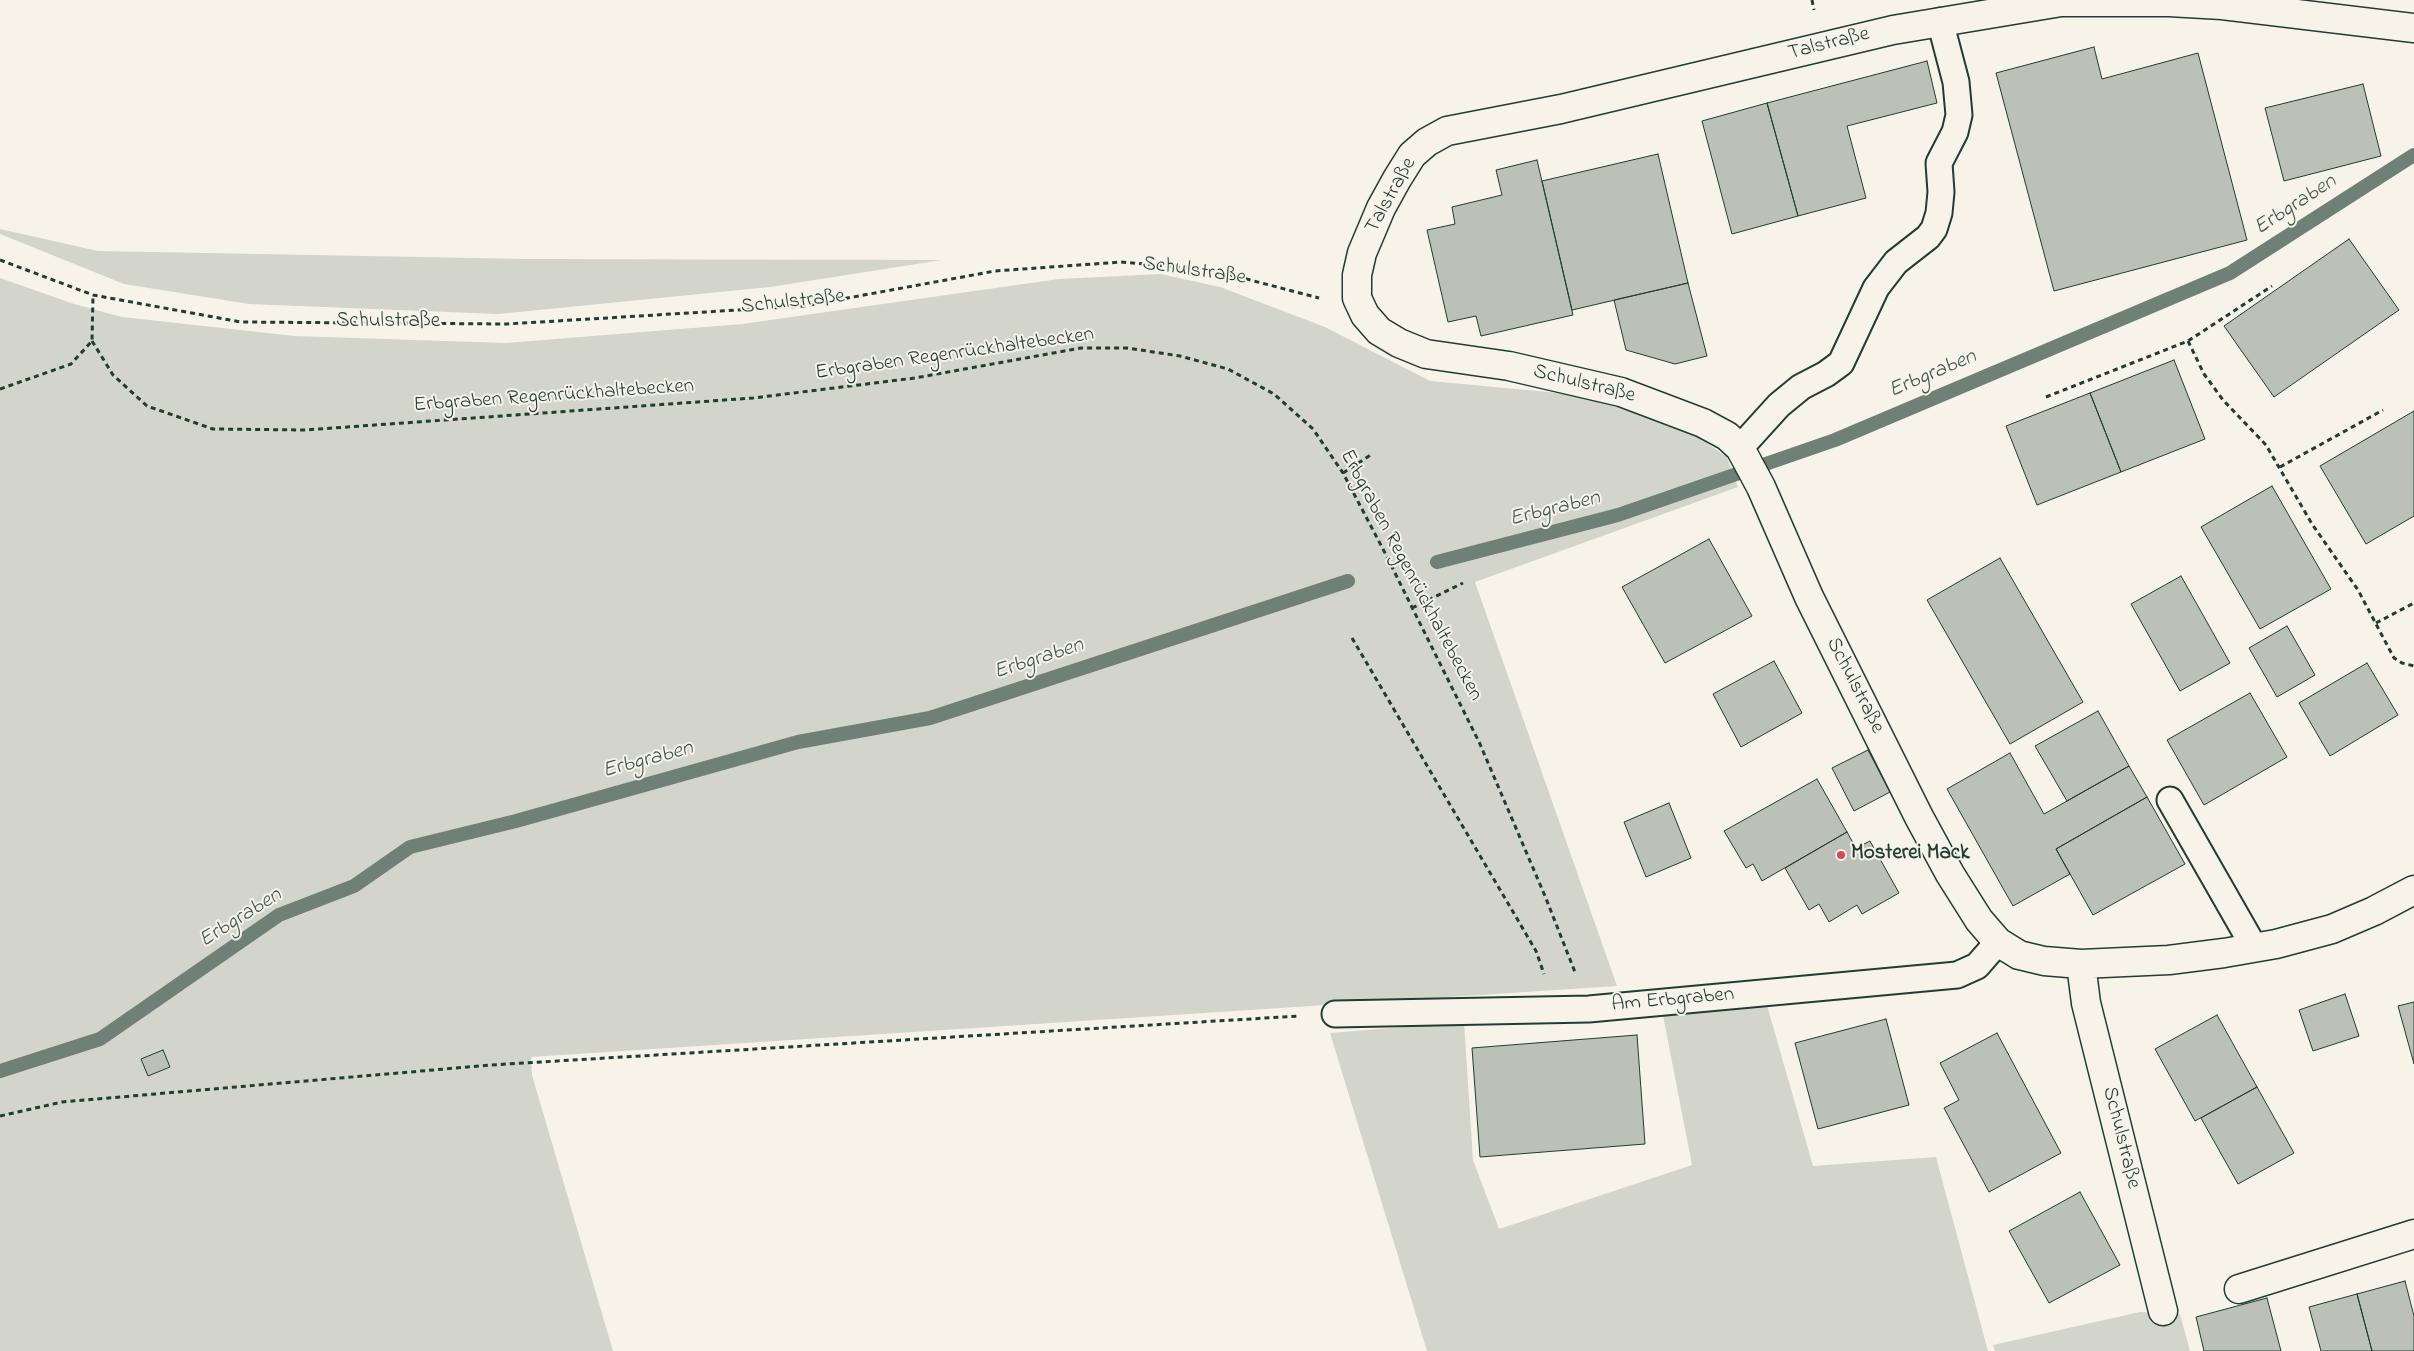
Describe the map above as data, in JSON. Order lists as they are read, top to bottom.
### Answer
{
  "streets": {
    "street": ["Talstraße", "Schulstraße"],
    "lane": ["Am Erbgraben"],
    "path": ["Erbgraben Regenrückhaltebecken"]
  },
  "crossings": [
    ["Talstraße", "Schulstraße"],
    ["Schulstraße", "Am Erbgraben"],
    ["Erbgraben Regenrückhaltebecken", "Am Erbgraben"]
  ],
  "water": ["Erbgraben"],
  "places": ["Mosterei Mack"]
}
